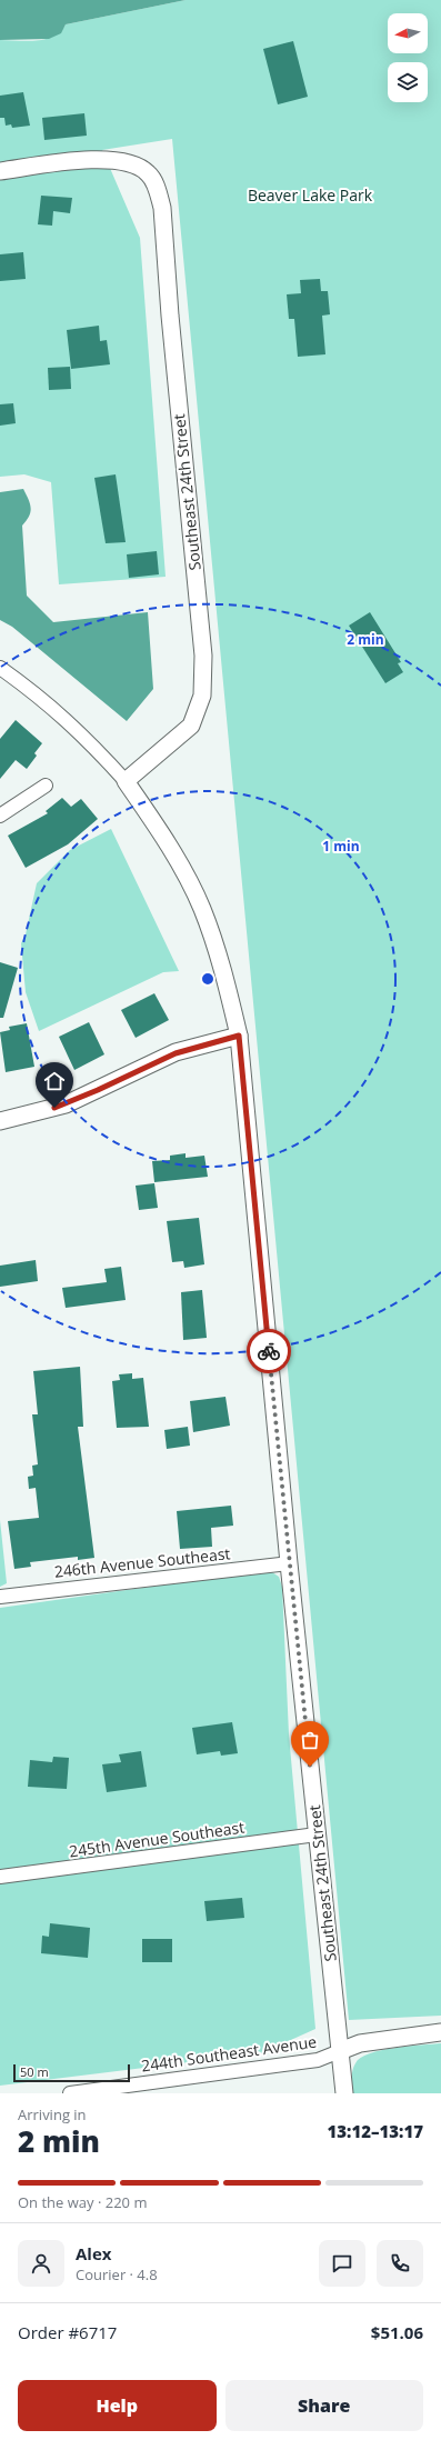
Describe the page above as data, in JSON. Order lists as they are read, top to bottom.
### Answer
{
  "streets": {
    "street": [
      "Southeast 24th Street",
      "246th Avenue Southeast",
      "245th Avenue Southeast",
      "244th Southeast Avenue"
    ]
  },
  "crossings": [
    ["Southeast 24th Street", "246th Avenue Southeast"],
    ["Southeast 24th Street", "245th Avenue Southeast"],
    ["Southeast 24th Street", "244th Southeast Avenue"]
  ],
  "parks": ["Beaver Lake Park"],
  "scale_bar": "50 m",
  "north": "left",
  "page": {
    "scale": "50 m",
    "heading": ["2 min", "Arriving in", "13:12–13:17"],
    "panel": [
      "Alex",
      "Courier · 4.8",
      "Order #6717",
      "$51.06"
    ],
    "bar": "On the way · 220 m",
    "buttons": ["Help", "Share"]
  },
  "rings": ["2 min", "1 min"]
}
